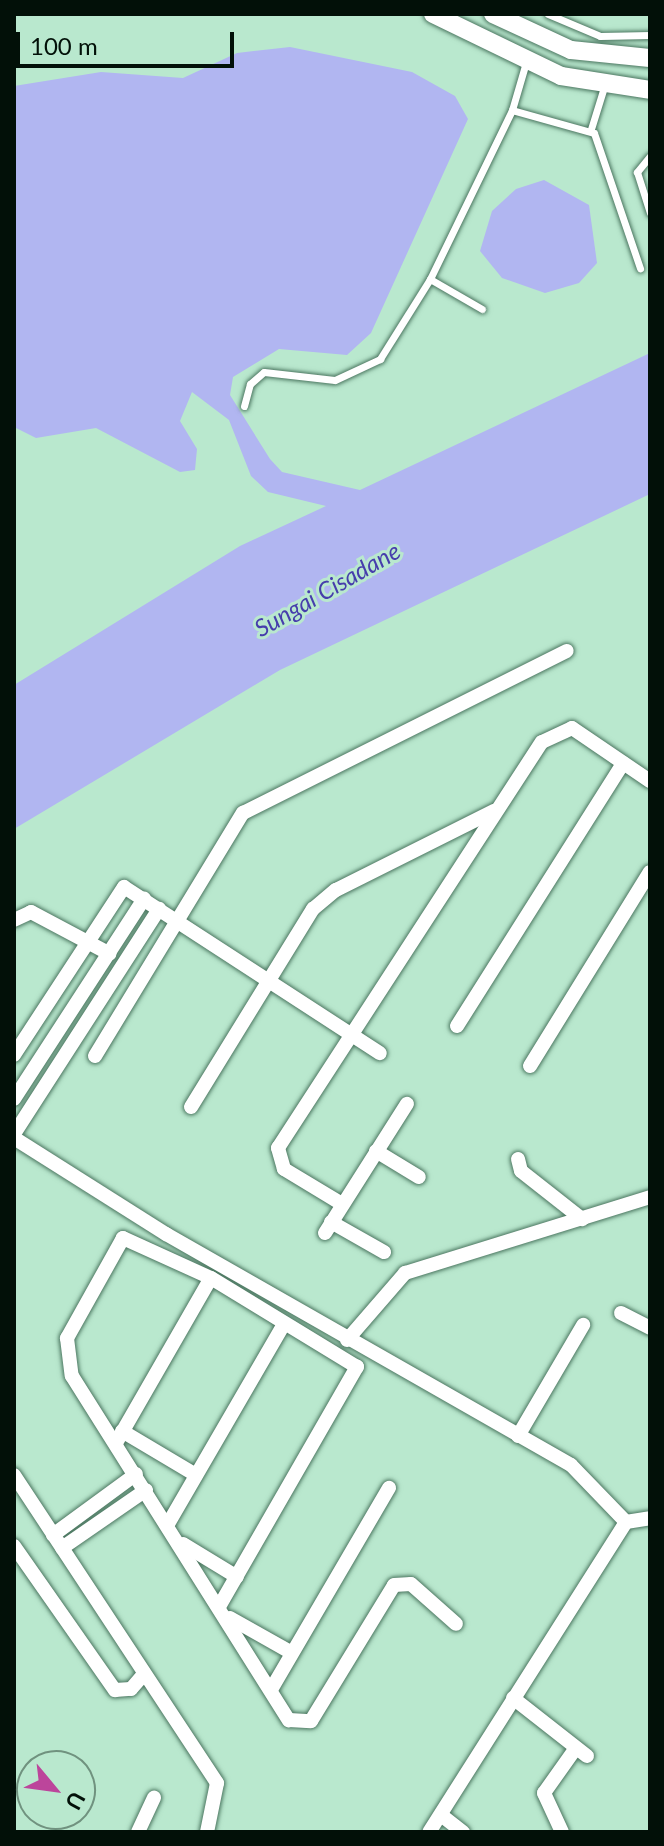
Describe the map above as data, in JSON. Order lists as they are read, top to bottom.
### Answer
{
  "water": ["Sungai Cisadane"],
  "scale_bar": "100 m",
  "north": "bottom right"
}
